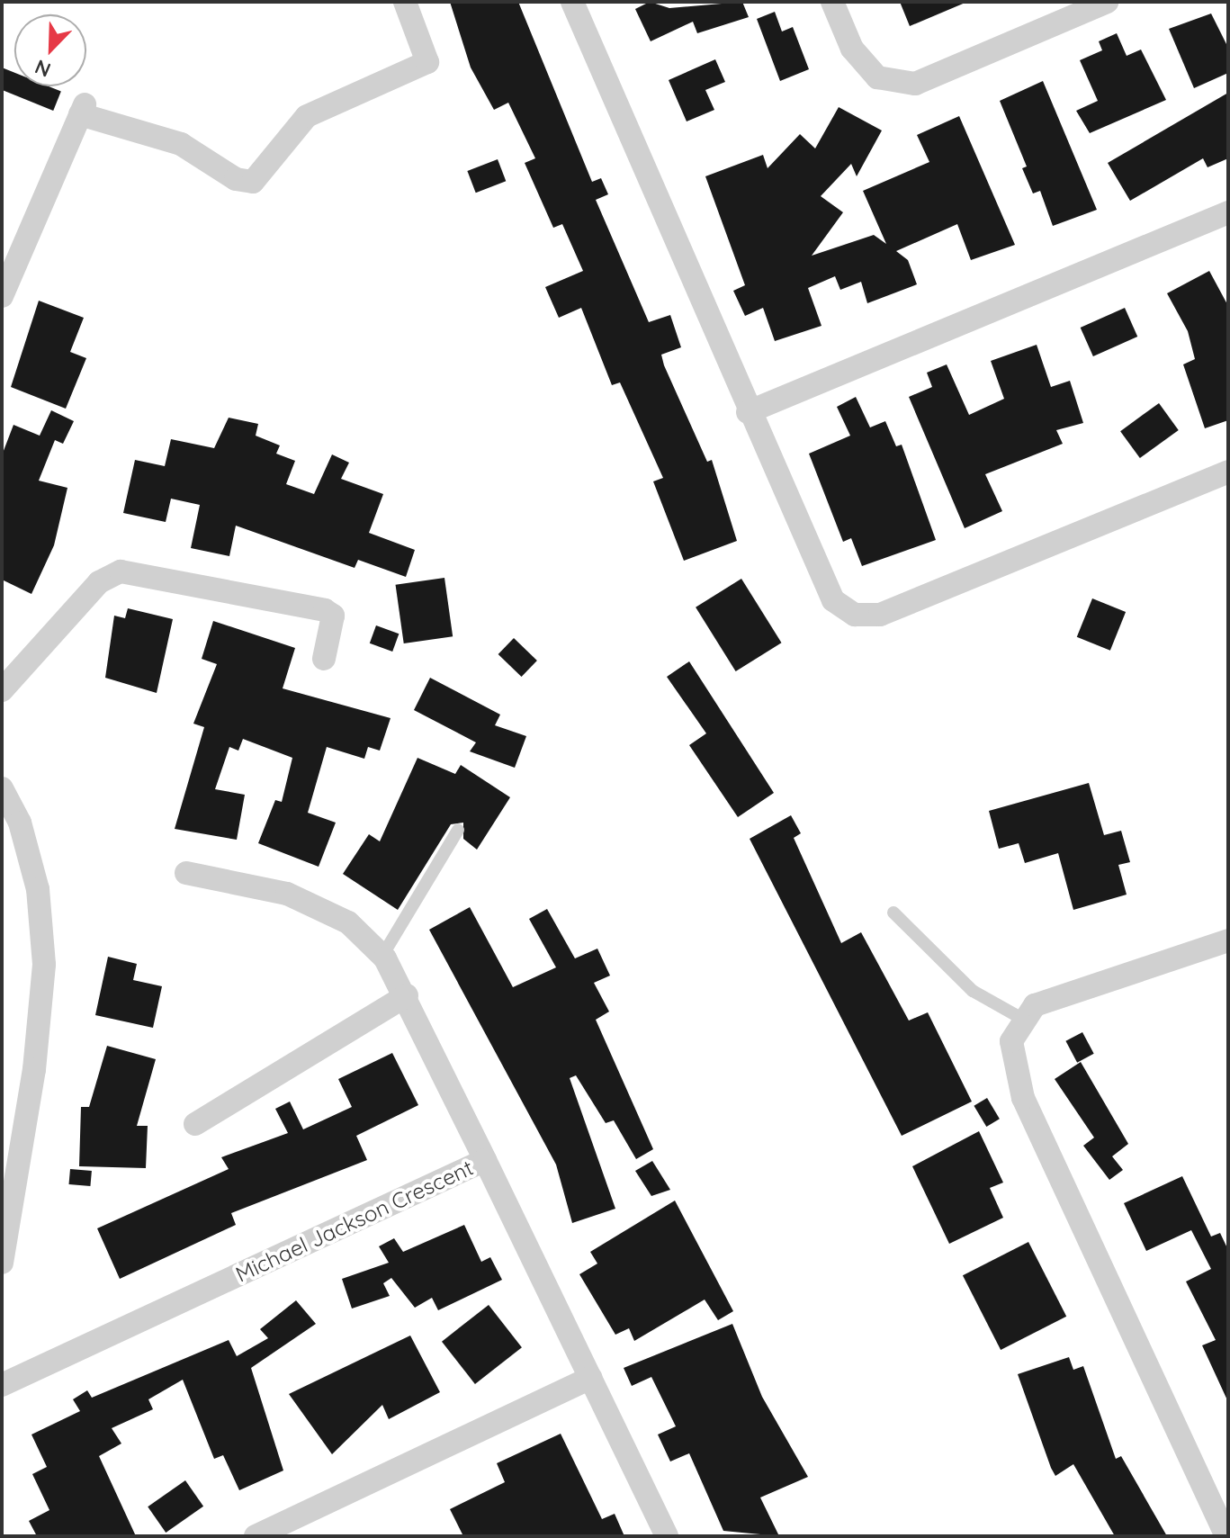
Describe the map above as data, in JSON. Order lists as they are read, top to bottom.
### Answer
{
  "streets": {
    "street": ["Michael Jackson Crescent"]
  },
  "north": "bottom left"
}
